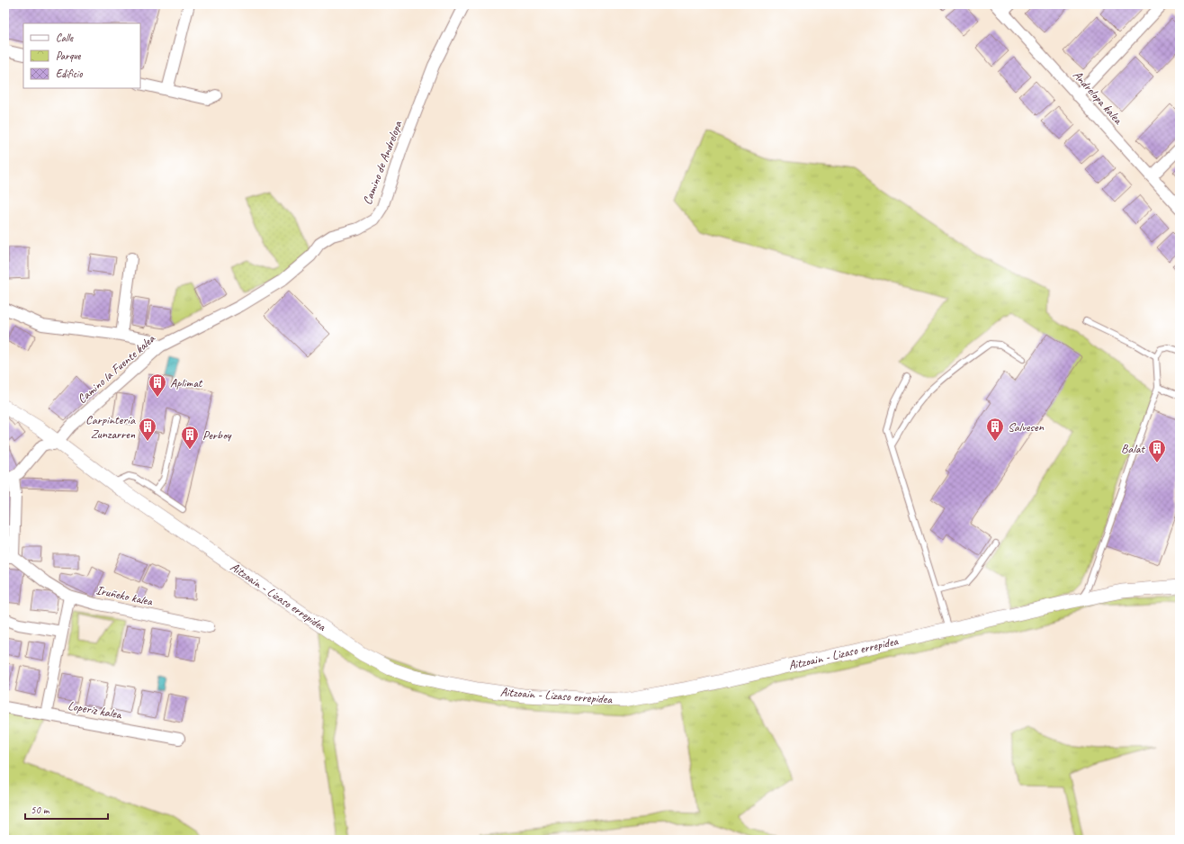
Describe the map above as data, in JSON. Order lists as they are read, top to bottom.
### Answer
{
  "streets": {
    "street": [
      "Andrelopa kalea",
      "Camino de Andrelopa",
      "Camino la Fuente kalea",
      "Iruñeko kalea",
      "Aitzoain - Lizaso errepidea",
      "Loperiz kalea"
    ]
  },
  "crossings": [
    ["Camino de Andrelopa", "Camino la Fuente kalea"],
    ["Camino la Fuente kalea", "Aitzoain - Lizaso errepidea"]
  ],
  "places": {
    "building": [
      "Aplimat",
      "Carpintería Zunzarren",
      "Salvesen",
      "Perboy",
      "Balat"
    ]
  },
  "legend": ["Calle", "Parque", "Edificio"],
  "scale_bar": "50 m"
}
